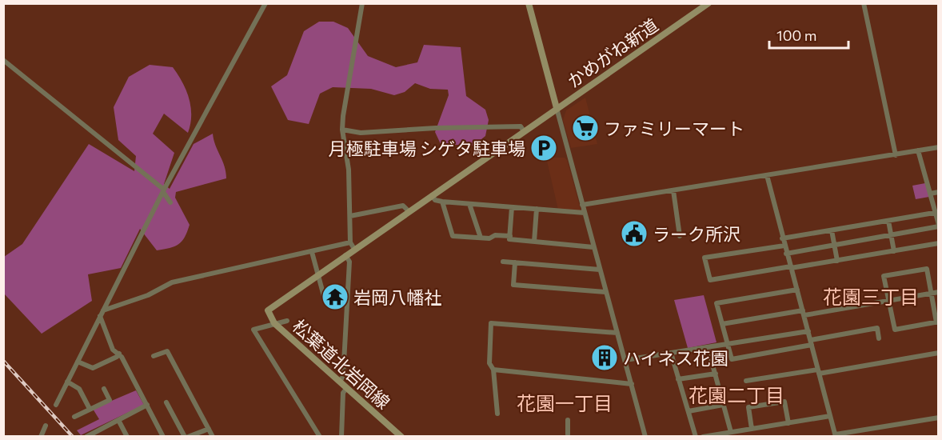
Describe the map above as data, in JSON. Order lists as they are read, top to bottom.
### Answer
{
  "streets": {
    "street": ["かめがね新道", "松葉道北岩岡線"]
  },
  "crossings": [
    ["かめがね新道", "松葉道北岩岡線"]
  ],
  "districts": ["花園三丁目", "花園二丁目", "花園一丁目"],
  "places": {
    "supermarket": ["ファミリーマート"],
    "parking": ["月極駐車場 シゲタ駐車場"],
    "public building": ["ラーク所沢"],
    "temple": ["岩岡八幡社"],
    "building": ["ハイネス花園"]
  },
  "scale_bar": "100 m"
}
